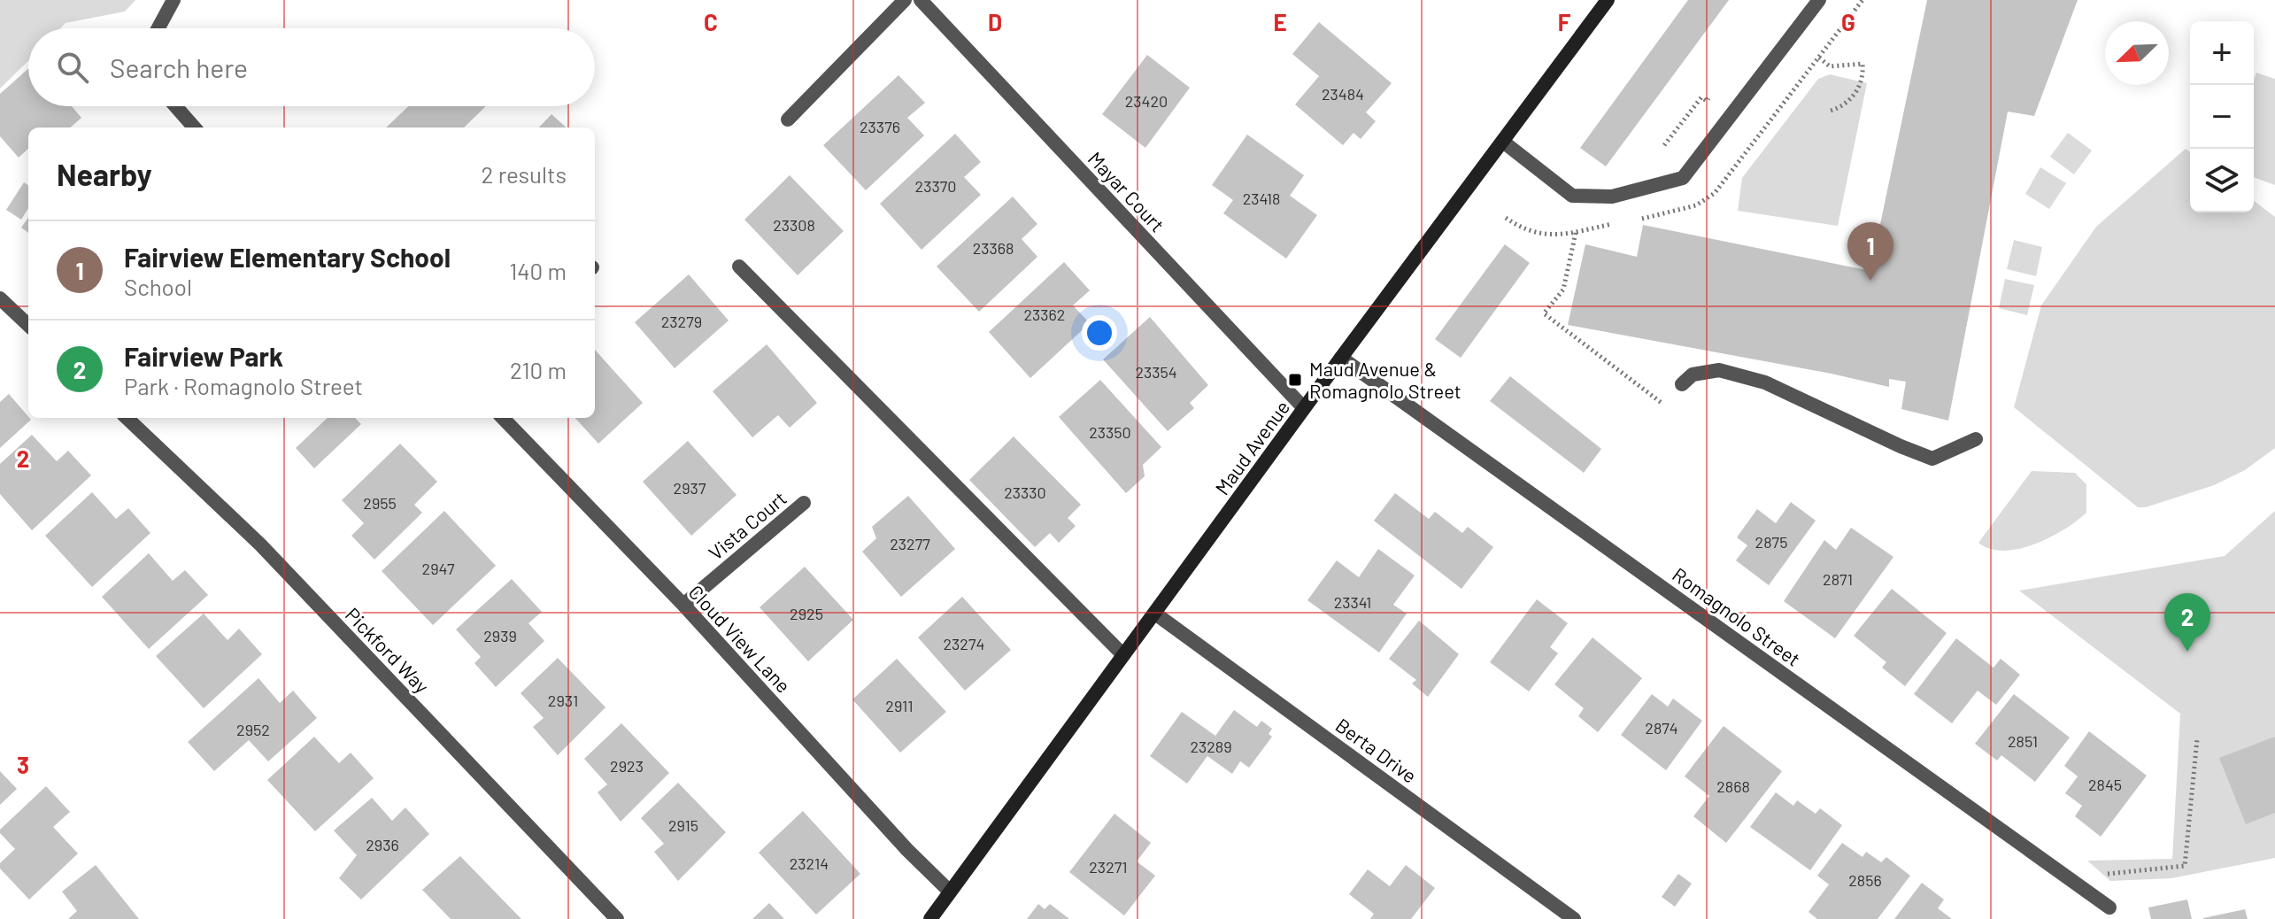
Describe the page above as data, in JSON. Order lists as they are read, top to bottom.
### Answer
{
  "streets": {
    "street": [
      "Mayar Court",
      "Maud Avenue",
      "Vista Court",
      "Romagnolo Street",
      "Cloud View Lane",
      "Pickford Way",
      "Berta Drive"
    ]
  },
  "crossings": [
    ["Mayar Court", "Maud Avenue"],
    ["Maud Avenue", "Romagnolo Street"],
    ["Maud Avenue", "Cloud View Lane"],
    ["Maud Avenue", "Berta Drive"],
    ["Vista Court", "Cloud View Lane"]
  ],
  "places": {
    "transit": ["Maud Avenue & Romagnolo Street"]
  },
  "house_numbers": [
    "23484",
    "23420",
    "23376",
    "23370",
    "23418",
    "23308",
    "23368",
    "23362",
    "23279",
    "23354",
    "23350",
    "2937",
    "23330",
    "2955",
    "2875",
    "23277",
    "2947",
    "2871",
    "23341",
    "2925",
    "2939",
    "23274",
    "2931",
    "2911",
    "2874",
    "2952",
    "2851",
    "23289",
    "2923",
    "2845",
    "2868",
    "2915",
    "2936",
    "23214",
    "23271",
    "2856"
  ],
  "north": "bottom left",
  "page": {
    "map_buttons": ["+", "−"],
    "search": "Search here",
    "heading": ["Nearby", "2 results"],
    "list": [
      {
        "mark": "1",
        "name": "Fairview Elementary School",
        "note": "School",
        "value": "140 m"
      },
      {
        "mark": "2",
        "name": "Fairview Park",
        "note": "Park · Romagnolo Street",
        "value": "210 m"
      }
    ],
    "pins": ["1", "2"]
  },
  "grid": {
    "columns": [
      "C",
      "D",
      "E",
      "F",
      "G"
    ],
    "rows": ["2", "3"]
  }
}
